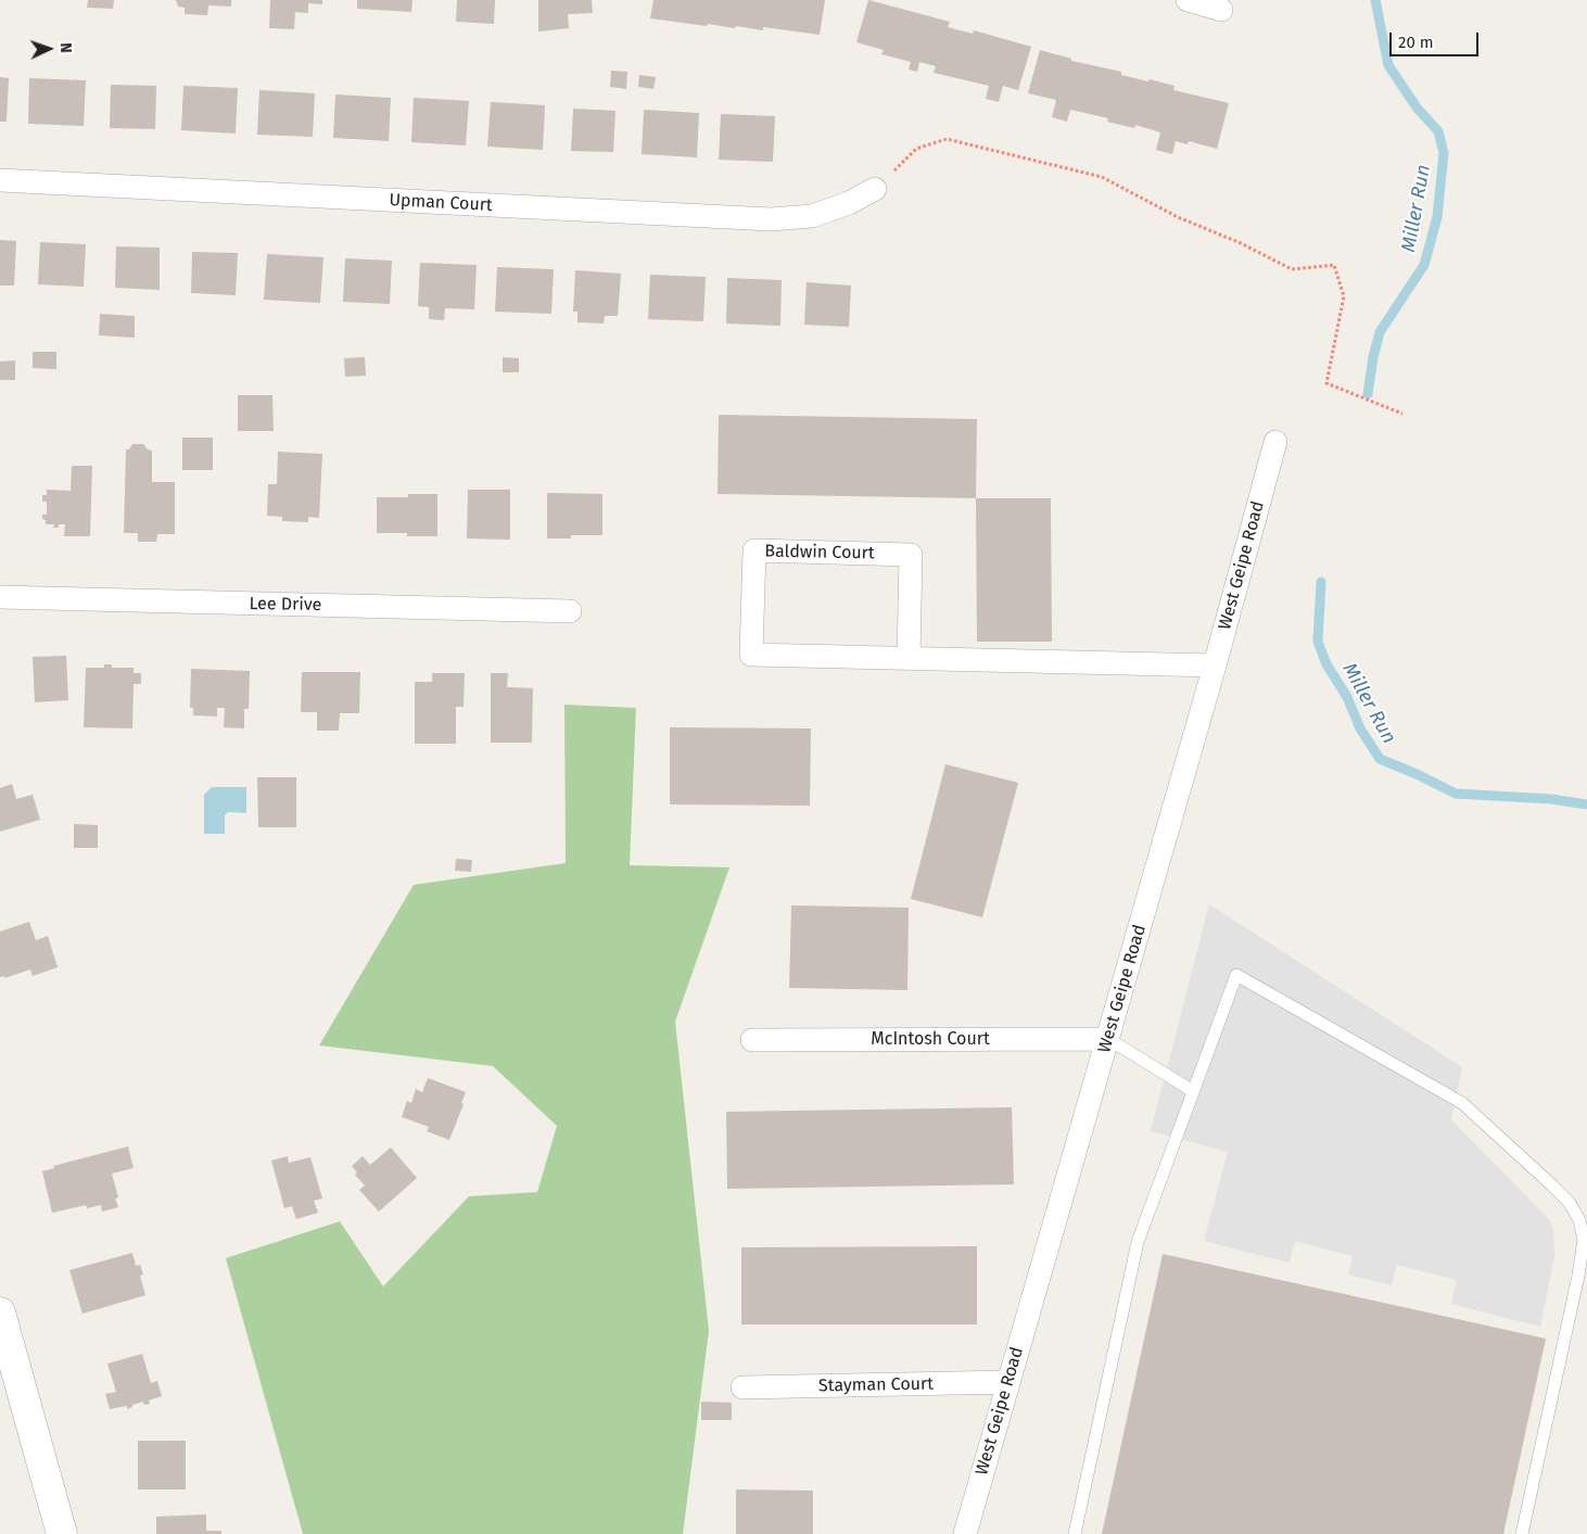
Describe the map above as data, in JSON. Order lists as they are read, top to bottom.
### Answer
{
  "streets": {
    "street": [
      "Upman Court",
      "Baldwin Court",
      "West Geipe Road",
      "Lee Drive",
      "McIntosh Court",
      "Stayman Court"
    ]
  },
  "crossings": [
    ["Baldwin Court", "West Geipe Road"],
    ["West Geipe Road", "McIntosh Court"],
    ["West Geipe Road", "Stayman Court"]
  ],
  "water": ["Miller Run"],
  "scale_bar": "20 m",
  "north": "right"
}
